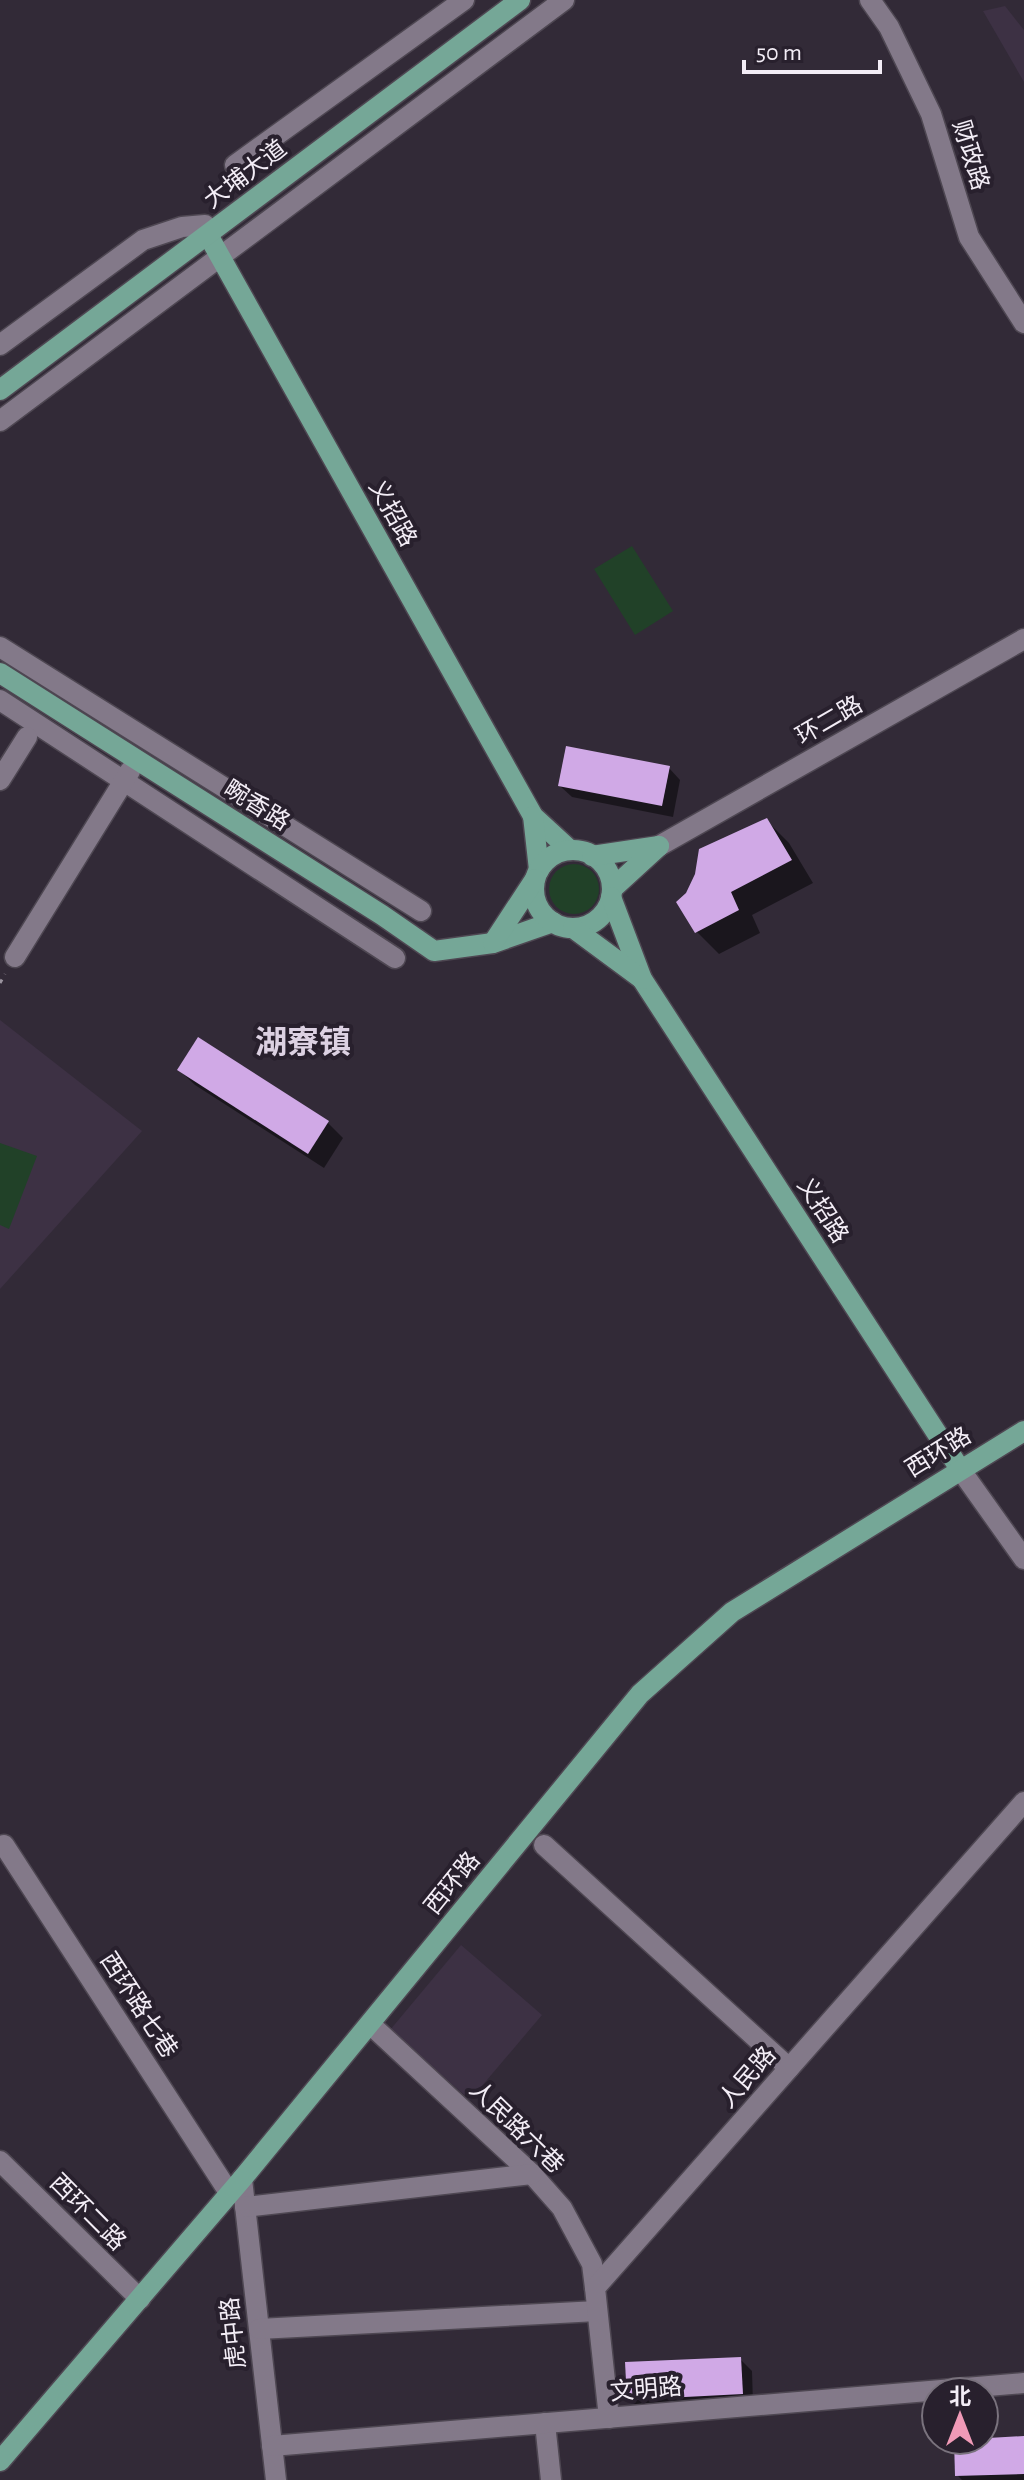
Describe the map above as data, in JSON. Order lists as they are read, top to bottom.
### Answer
{
  "streets": {
    "main road": [
      "大埔大道",
      "义招路",
      "畹香路",
      "西环路"
    ],
    "street": [
      "财政路",
      "环二路",
      "西环路七巷",
      "人民路",
      "人民路六巷",
      "西环二路",
      "虎中路",
      "文明路"
    ]
  },
  "crossings": [
    ["大埔大道", "义招路"],
    ["义招路", "西环路"],
    ["西环路", "西环路七巷"],
    ["西环路", "人民路六巷"],
    ["西环路", "西环二路"],
    ["西环路", "虎中路"],
    ["西环路七巷", "虎中路"],
    ["人民路", "人民路六巷"],
    ["虎中路", "文明路"]
  ],
  "districts": ["湖寮镇"],
  "scale_bar": "50 m",
  "north": "top"
}
